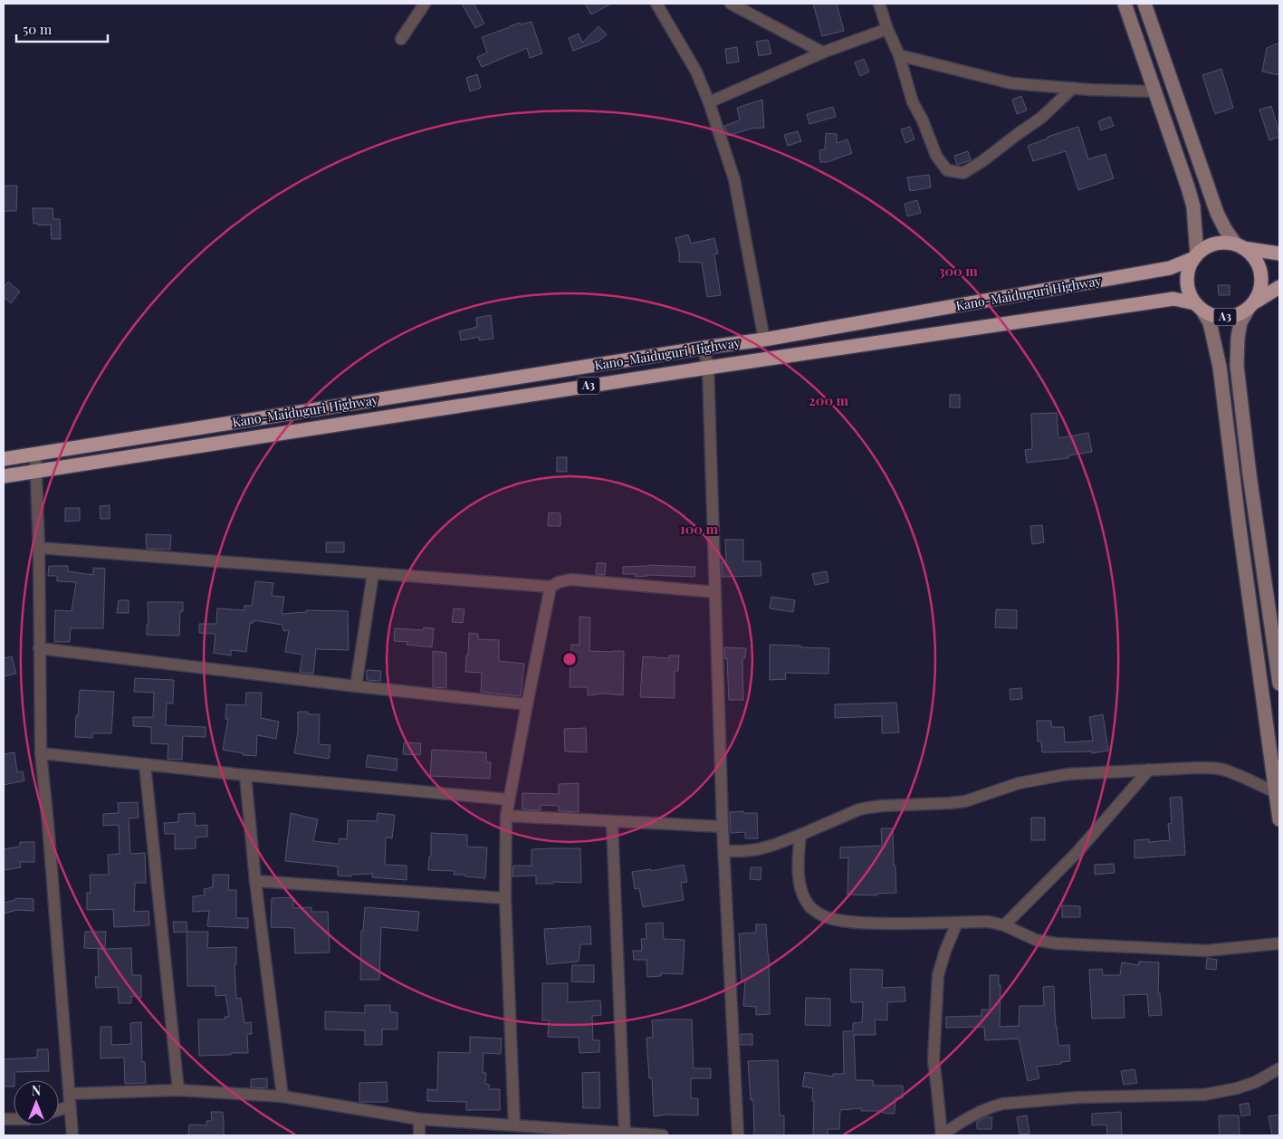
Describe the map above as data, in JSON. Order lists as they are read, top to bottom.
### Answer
{
  "streets": {
    "highway": ["Kano-Maiduguri Highway", "A3"]
  },
  "crossings": [
    ["Kano-Maiduguri Highway", "A3"]
  ],
  "scale_bar": "50 m",
  "north": "top",
  "rings": ["300 m", "200 m", "100 m"]
}
